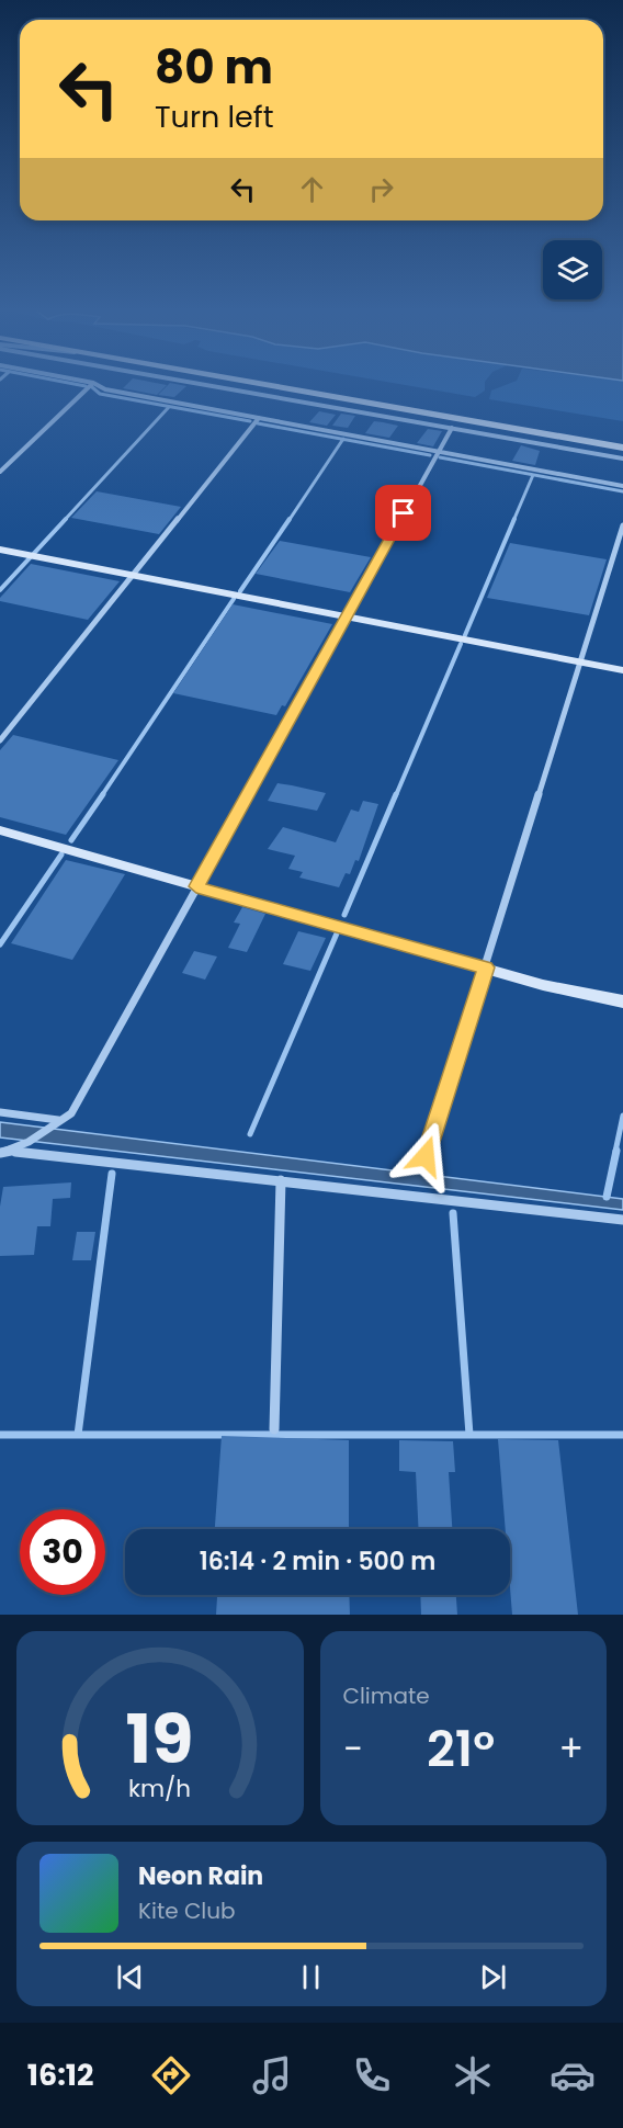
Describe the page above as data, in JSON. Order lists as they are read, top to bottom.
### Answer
{
  "page": {
    "turn": ["80 m", "Turn left"],
    "limit": "30",
    "trip": "16:14 · 2 min · 500 m",
    "tile": "Climate",
    "heat": ["−", "21°", "+"],
    "song": ["Neon Rain", "Kite Club"],
    "tabs": "16:12",
    "gauge": ["19", "km/h"]
  }
}
